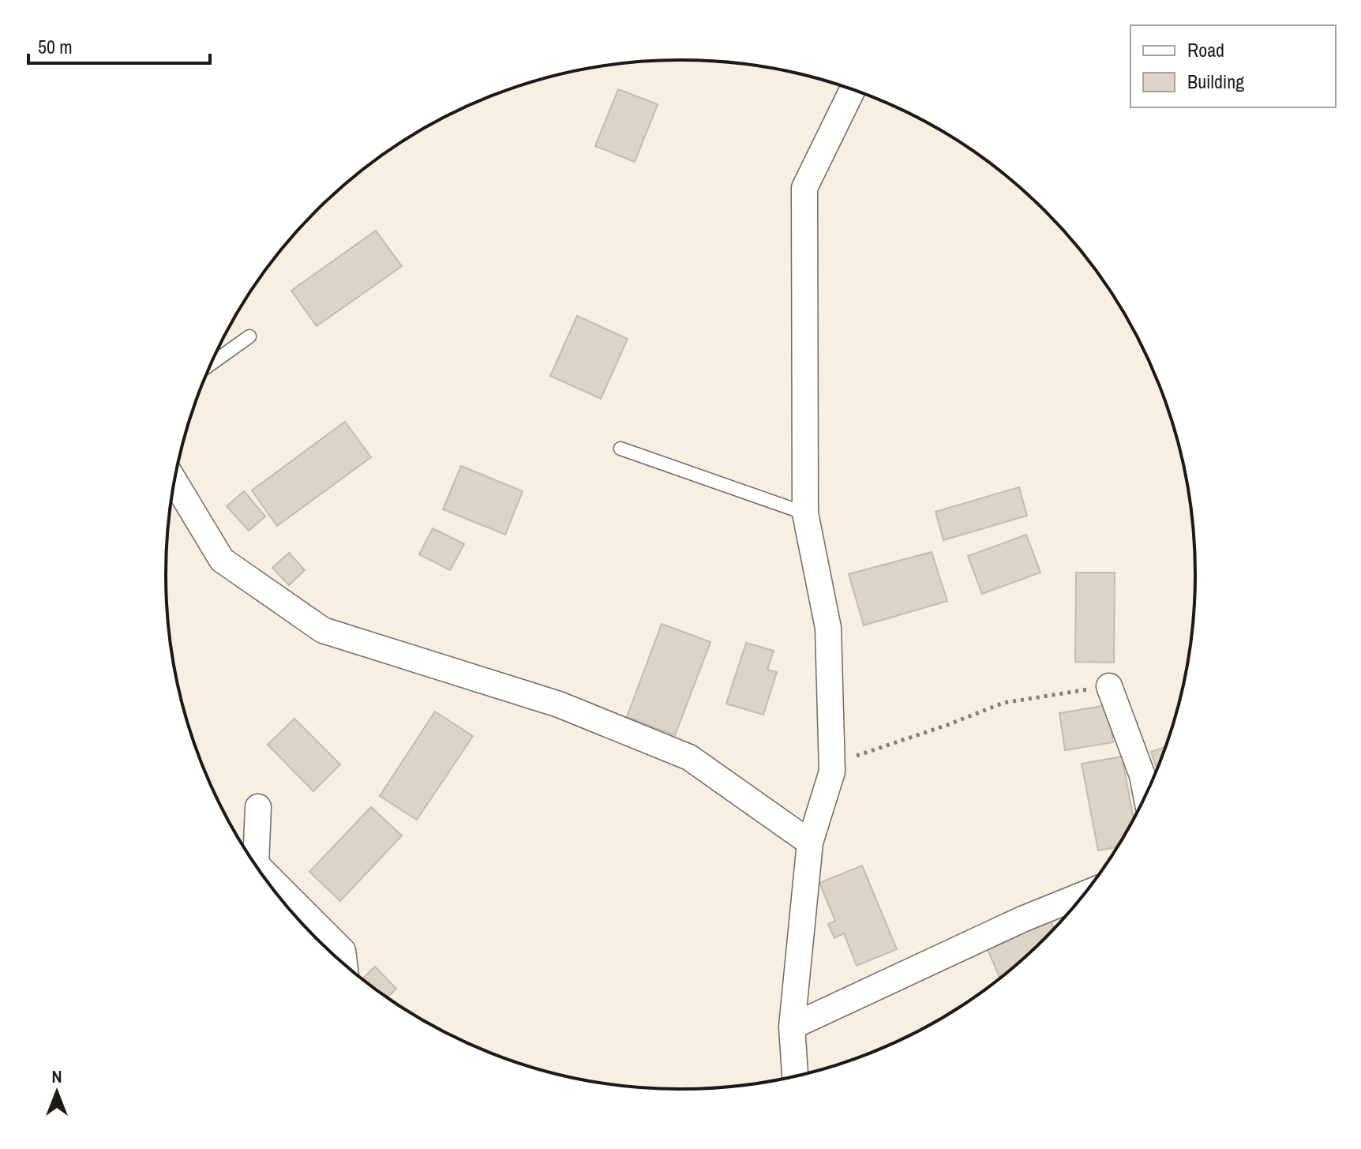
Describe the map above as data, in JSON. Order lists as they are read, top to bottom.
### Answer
{
  "legend": ["Road", "Building"],
  "scale_bar": "50 m",
  "north": "top"
}
